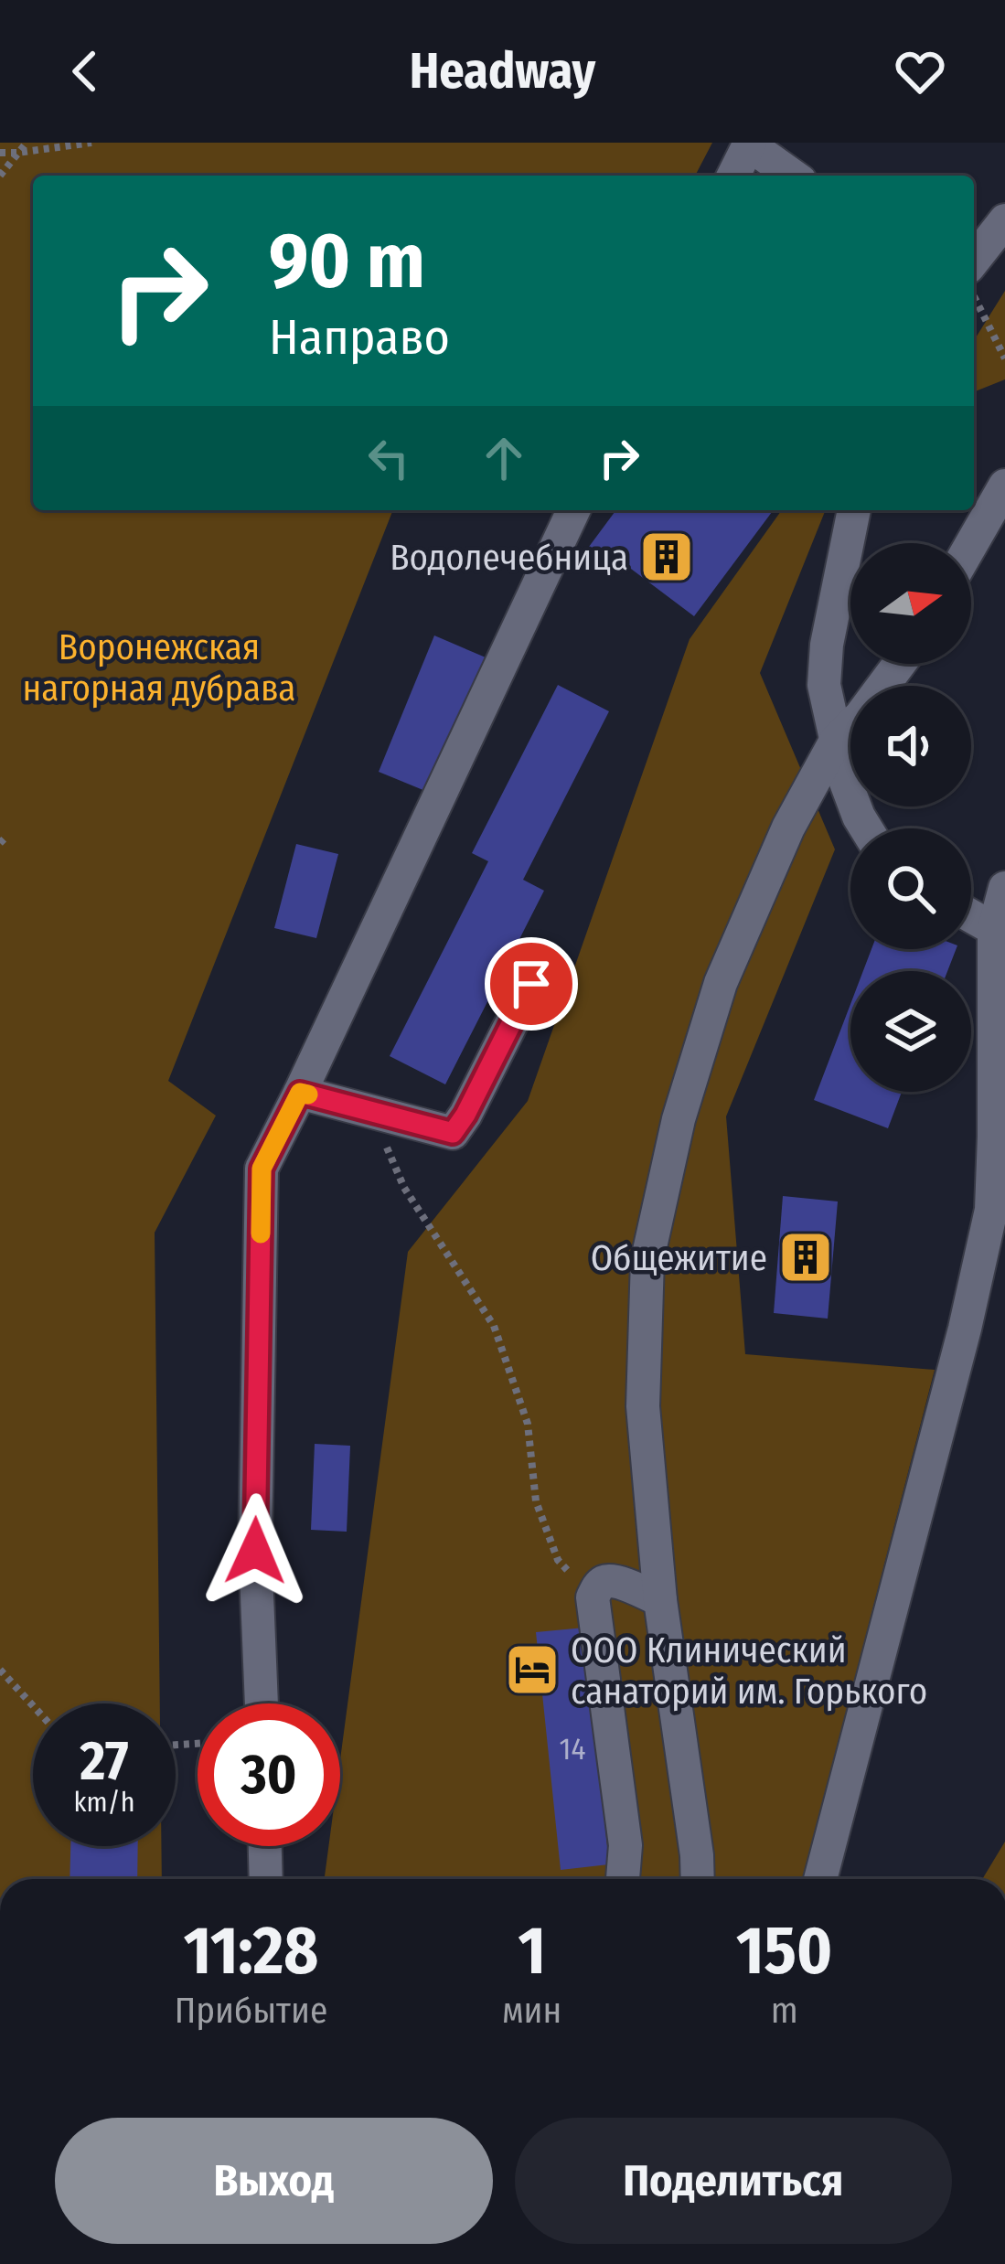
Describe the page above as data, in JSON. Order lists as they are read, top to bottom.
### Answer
{
  "parks": ["Воронежская нагорная дубрава"],
  "places": {
    "building": ["Водолечебница", "Общежитие"],
    "hotel": ["ООО Клинический санаторий им. Горького"]
  },
  "house_numbers": ["14"],
  "north": "right",
  "page": {
    "header": "Headway",
    "turn": ["90 m", "Направо"],
    "speed": "27 km/h",
    "limit": "30",
    "eta": [
      "11:28",
      "Прибытие",
      "1",
      "мин",
      "150",
      "m"
    ],
    "buttons": ["Выход", "Поделиться"]
  }
}
